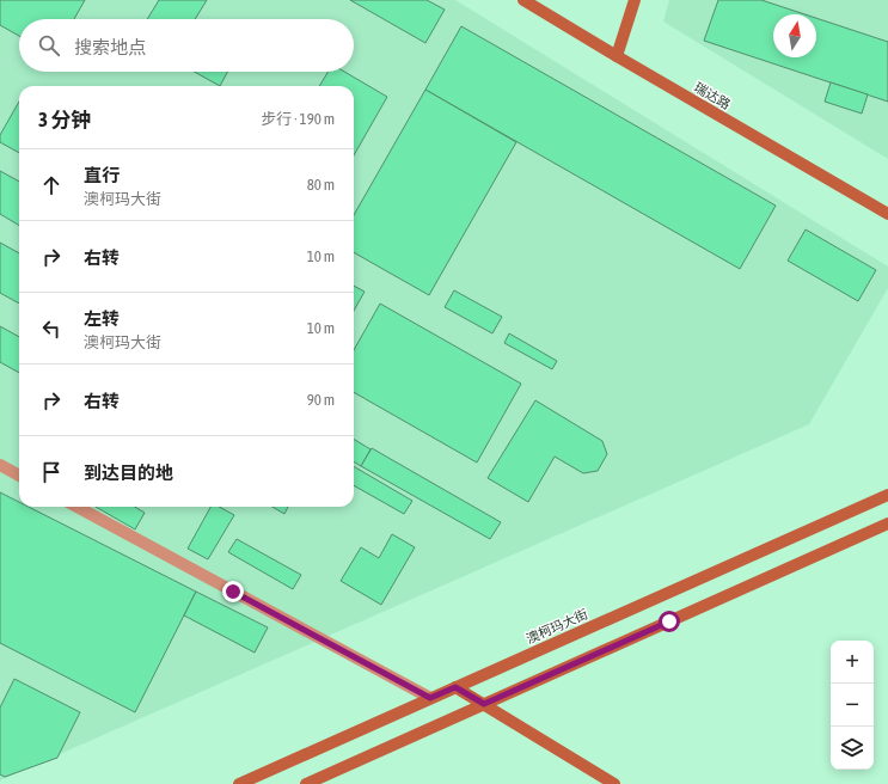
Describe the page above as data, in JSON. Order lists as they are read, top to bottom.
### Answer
{
  "streets": {
    "main road": ["瑞达路", "澳柯玛大街"]
  },
  "north": "top",
  "page": {
    "search": "搜索地点",
    "heading": ["3 分钟", "步行 · 190 m"],
    "list": [
      ["直行", "澳柯玛大街", "80 m"],
      ["右转", "10 m"],
      ["左转", "澳柯玛大街", "10 m"],
      ["右转", "90 m"],
      "到达目的地"
    ],
    "map_buttons": ["+", "−"]
  }
}
